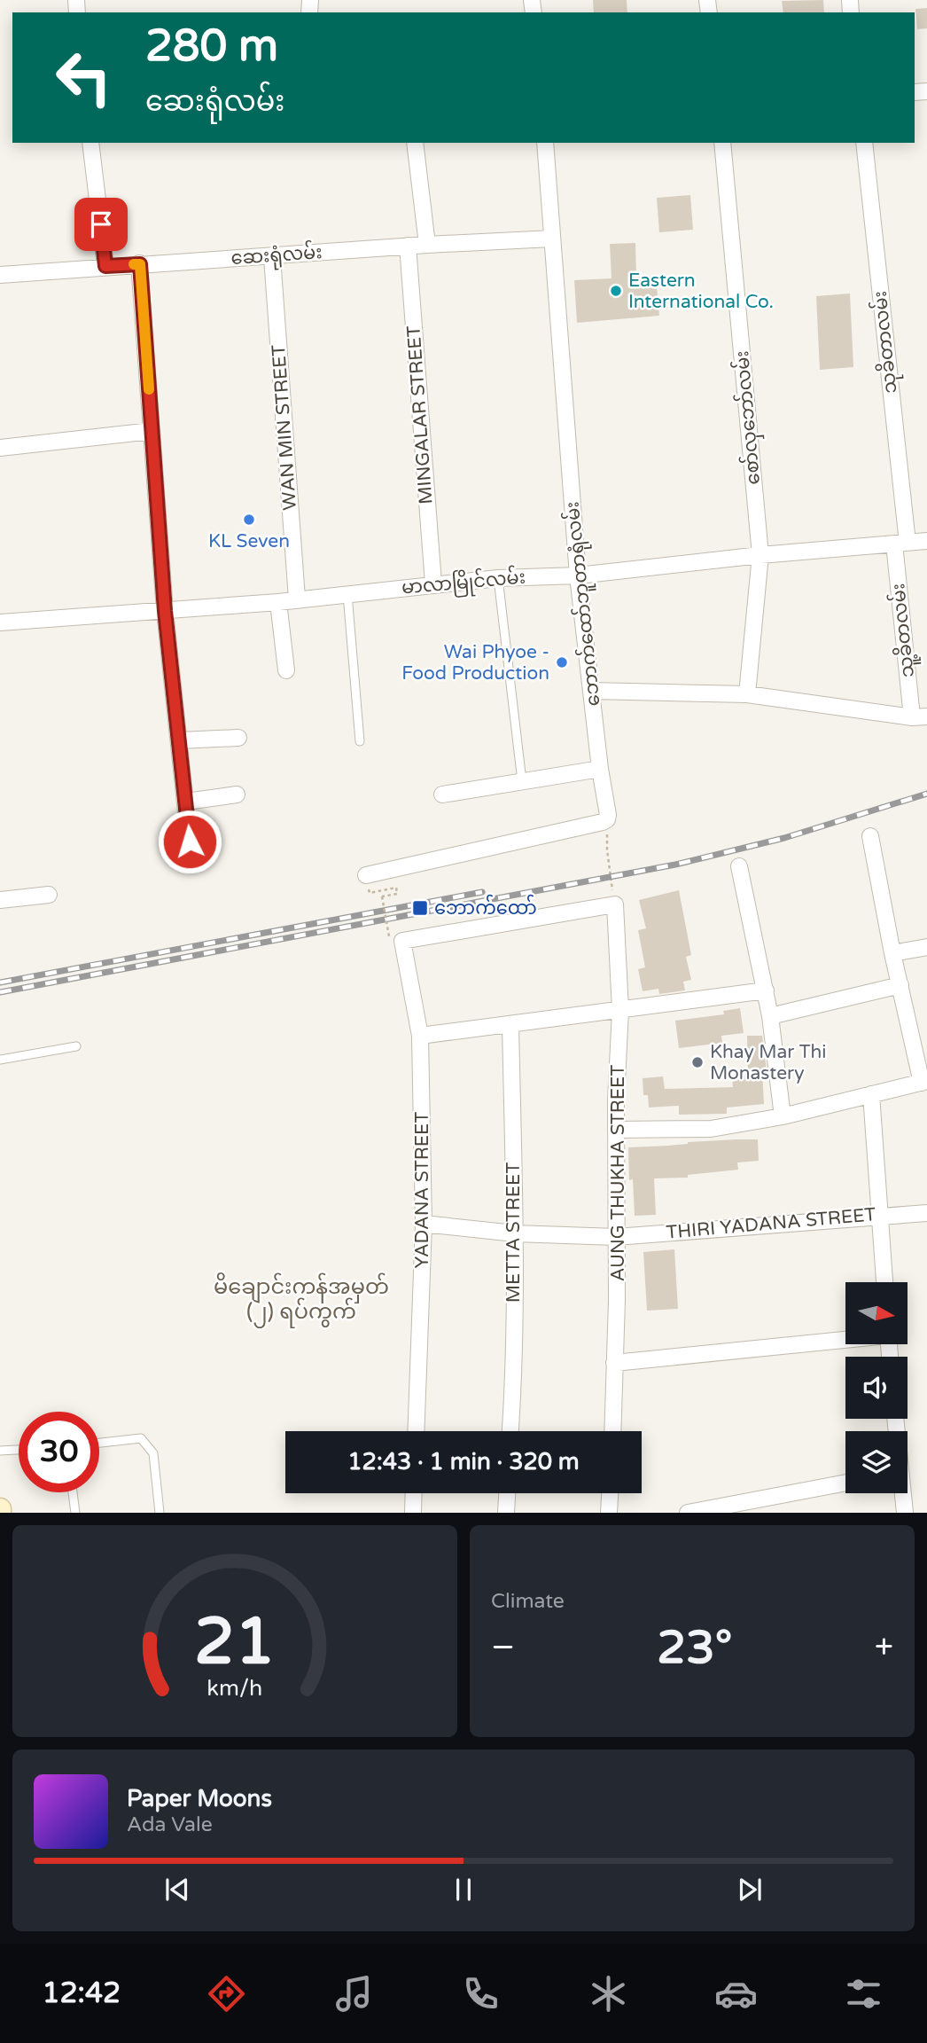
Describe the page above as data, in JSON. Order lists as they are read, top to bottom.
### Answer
{
  "streets": {
    "street": [
      "ဆေးရုံလမ်း",
      "သုခိတာလမ်း",
      "MINGALAR STREET",
      "စော်လှဘော်လမ်း",
      "WAN MIN STREET",
      "မာလာမြိုင်လမ်း",
      "ဘောက်ထော်ဘူတာရုံလမ်း",
      "သူ့ခိတလမ်း",
      "AUNG THUKHA STREET",
      "YADANA STREET",
      "THIRI YADANA STREET",
      "METTA STREET"
    ]
  },
  "crossings": [
    ["ဆေးရုံလမ်း", "MINGALAR STREET"],
    ["ဆေးရုံလမ်း", "WAN MIN STREET"],
    ["ဆေးရုံလမ်း", "ဘောက်ထော်ဘူတာရုံလမ်း"],
    ["သုခိတာလမ်း", "မာလာမြိုင်လမ်း"],
    ["သုခိတာလမ်း", "သူ့ခိတလမ်း"],
    ["MINGALAR STREET", "မာလာမြိုင်လမ်း"],
    ["စော်လှဘော်လမ်း", "မာလာမြိုင်လမ်း"],
    ["WAN MIN STREET", "မာလာမြိုင်လမ်း"],
    ["မာလာမြိုင်လမ်း", "ဘောက်ထော်ဘူတာရုံလမ်း"],
    ["မာလာမြိုင်လမ်း", "သူ့ခိတလမ်း"],
    ["AUNG THUKHA STREET", "THIRI YADANA STREET"],
    ["YADANA STREET", "THIRI YADANA STREET"],
    ["THIRI YADANA STREET", "METTA STREET"]
  ],
  "districts": ["မိချောင်းကန်အမှတ် (၂) ရပ်ကွက်"],
  "places": {
    "other": [
      "Eastern International Co.",
      "KL Seven",
      "Wai Phyoe - Food Production",
      "Khay Mar Thi Monastery"
    ],
    "transit": ["ဘောက်ထော်"]
  },
  "north": "right",
  "page": {
    "turn": ["280 m", "ဆေးရုံလမ်း"],
    "limit": "30",
    "trip": "12:43 · 1 min · 320 m",
    "tile": "Climate",
    "heat": ["−", "23°", "+"],
    "song": ["Paper Moons", "Ada Vale"],
    "tabs": "12:42",
    "gauge": ["21", "km/h"]
  }
}
